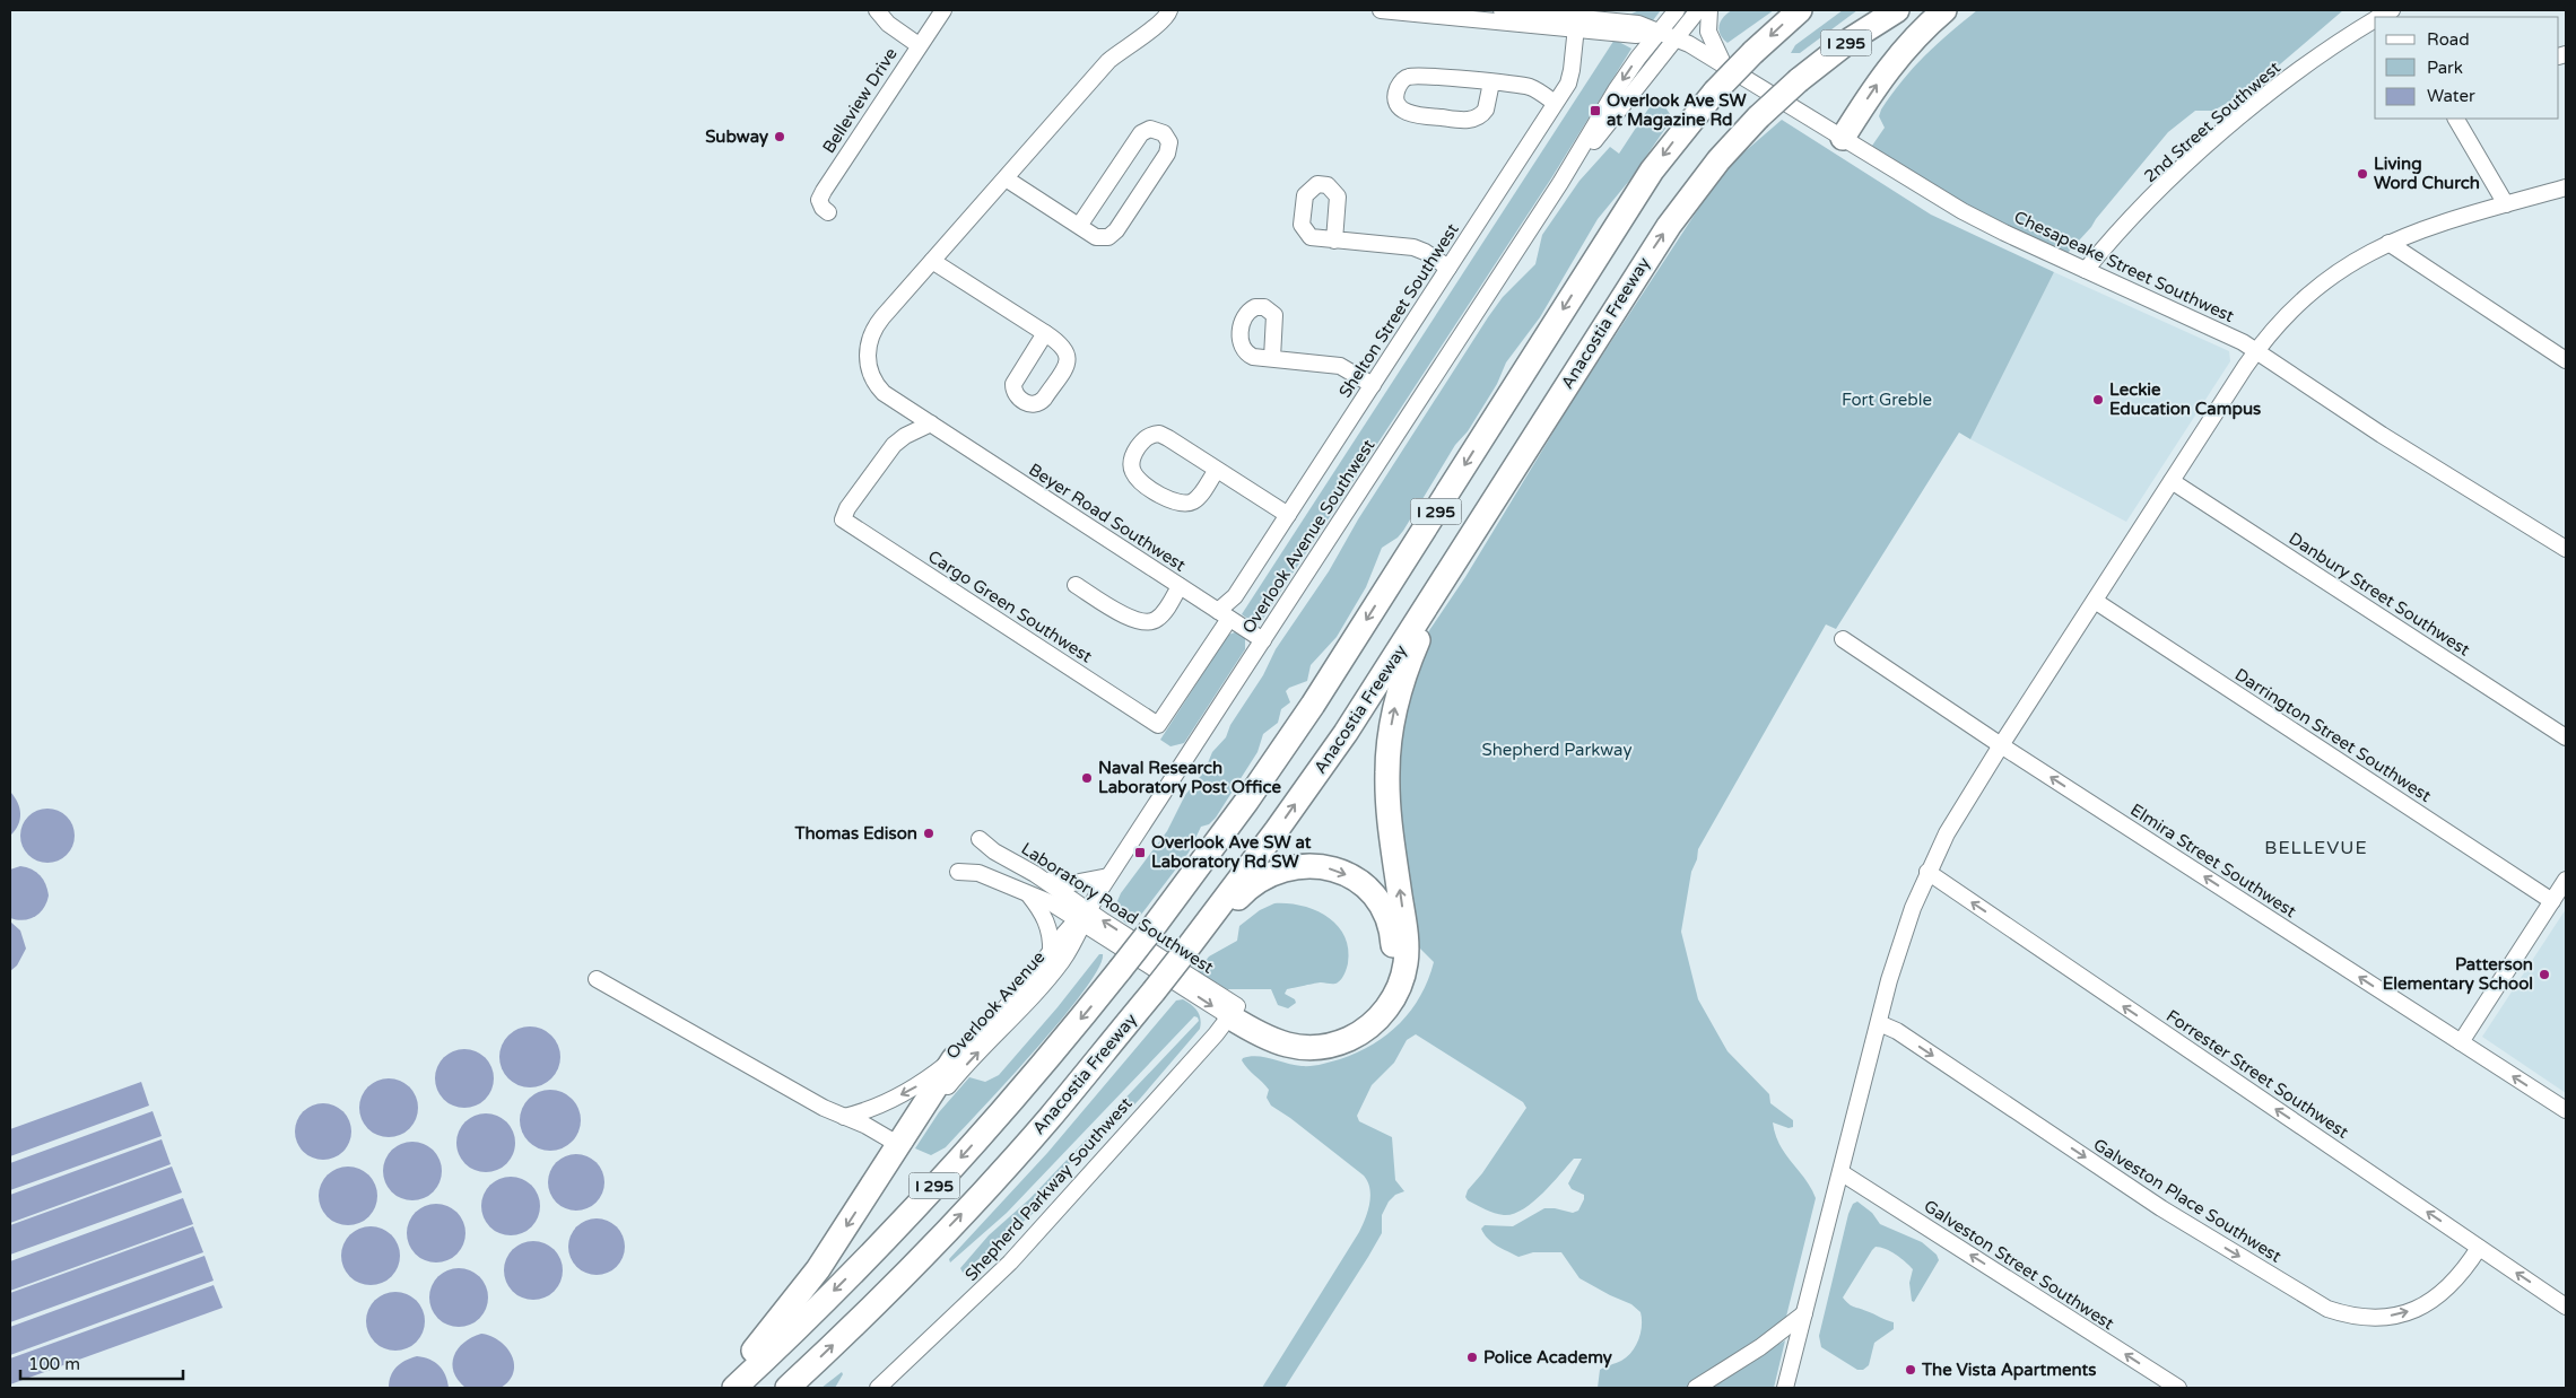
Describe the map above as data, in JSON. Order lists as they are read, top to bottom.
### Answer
{
  "streets": {
    "highway": ["I 295", "Anacostia Freeway"],
    "street": [
      "Belleview Drive",
      "2nd Street Southwest",
      "Chesapeake Street Southwest",
      "Shelton Street Southwest",
      "Beyer Road Southwest",
      "Overlook Avenue Southwest",
      "Danbury Street Southwest",
      "Cargo Green Southwest",
      "Darrington Street Southwest",
      "Elmira Street Southwest",
      "Laboratory Road Southwest",
      "Overlook Avenue",
      "Forrester Street Southwest",
      "Shepherd Parkway Southwest",
      "Galveston Place Southwest",
      "Galveston Street Southwest"
    ]
  },
  "crossings": [
    ["2nd Street Southwest", "Chesapeake Street Southwest"],
    ["Chesapeake Street Southwest", "Shelton Street Southwest"],
    ["Chesapeake Street Southwest", "Overlook Avenue Southwest"],
    ["Shelton Street Southwest", "Beyer Road Southwest"],
    ["Shelton Street Southwest", "Cargo Green Southwest"],
    ["Beyer Road Southwest", "Overlook Avenue Southwest"],
    ["Beyer Road Southwest", "Cargo Green Southwest"],
    ["Overlook Avenue Southwest", "Laboratory Road Southwest"],
    ["Overlook Avenue Southwest", "Overlook Avenue"],
    ["Laboratory Road Southwest", "Overlook Avenue"],
    ["Laboratory Road Southwest", "Shepherd Parkway Southwest"],
    ["Forrester Street Southwest", "Galveston Place Southwest"]
  ],
  "one_way": [
    "Elmira Street Southwest",
    "Forrester Street Southwest",
    "Galveston Place Southwest",
    "Galveston Street Southwest"
  ],
  "districts": ["BELLEVUE"],
  "parks": ["Fort Greble", "Shepherd Parkway"],
  "places": {
    "transit": ["Overlook Ave SW at Magazine Rd", "Overlook Ave SW at Laboratory Rd SW"],
    "other": [
      "Subway",
      "Living Word Church",
      "Leckie Education Campus",
      "Naval Research Laboratory Post Office",
      "Thomas Edison",
      "Patterson Elementary School",
      "Police Academy",
      "The Vista Apartments"
    ]
  },
  "legend": ["Road", "Park", "Water"],
  "scale_bar": "100 m"
}
